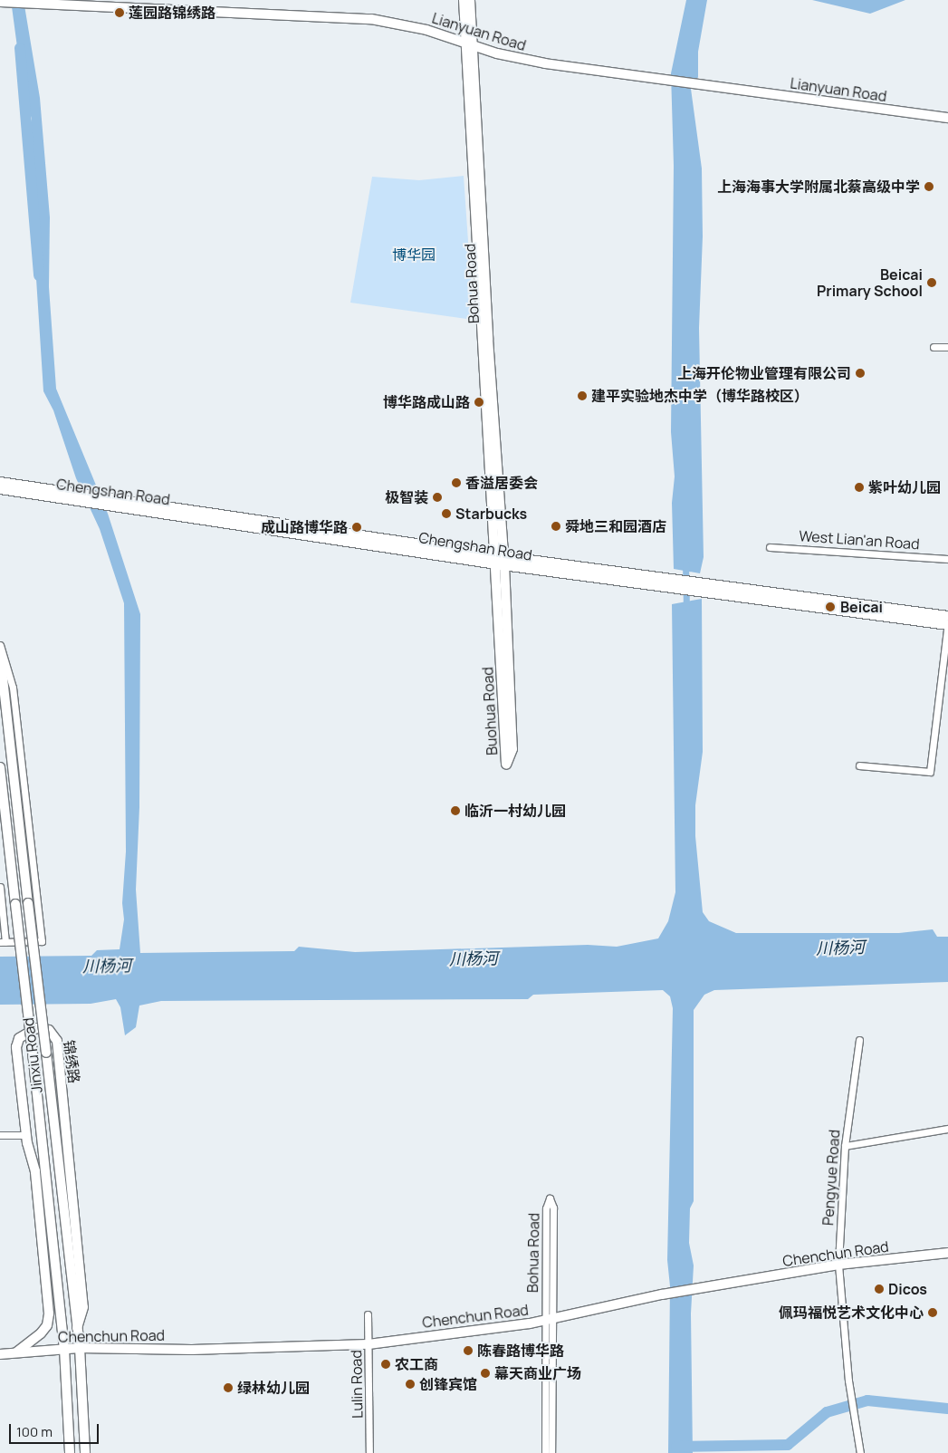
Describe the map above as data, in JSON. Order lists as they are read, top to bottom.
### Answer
{
  "streets": {
    "main road": [
      "Lianyuan Road",
      "Bohua Road",
      "Chengshan Road",
      "Buohua Road",
      "Jinxiu Road",
      "锦绣路",
      "Chenchun Road"
    ],
    "street": ["West Lian'an Road", "Pengyue Road", "Lulin Road"]
  },
  "crossings": [
    ["Lianyuan Road", "Bohua Road"],
    ["Bohua Road", "Chengshan Road"],
    ["Bohua Road", "Buohua Road"],
    ["Bohua Road", "Chenchun Road"],
    ["Chengshan Road", "Buohua Road"],
    ["Jinxiu Road", "锦绣路"],
    ["Jinxiu Road", "Chenchun Road"],
    ["锦绣路", "Chenchun Road"],
    ["Pengyue Road", "Chenchun Road"],
    ["Chenchun Road", "Lulin Road"]
  ],
  "water": ["川杨河"],
  "parks": ["博华园"],
  "places": [
    "莲园路锦绣路",
    "上海海事大学附属北蔡高级中学",
    "Beicai Primary School",
    "上海开伦物业管理有限公司",
    "建平实验地杰中学（博华路校区）",
    "博华路成山路",
    "香溢居委会",
    "紫叶幼儿园",
    "极智装",
    "Starbucks",
    "舜地三和园酒店",
    "成山路博华路",
    "Beicai",
    "临沂一村幼儿园",
    "Dicos",
    "佩玛福悦艺术文化中心",
    "陈春路博华路",
    "农工商",
    "幕天商业广场",
    "创锋宾馆",
    "绿林幼儿园"
  ],
  "scale_bar": "100 m"
}
